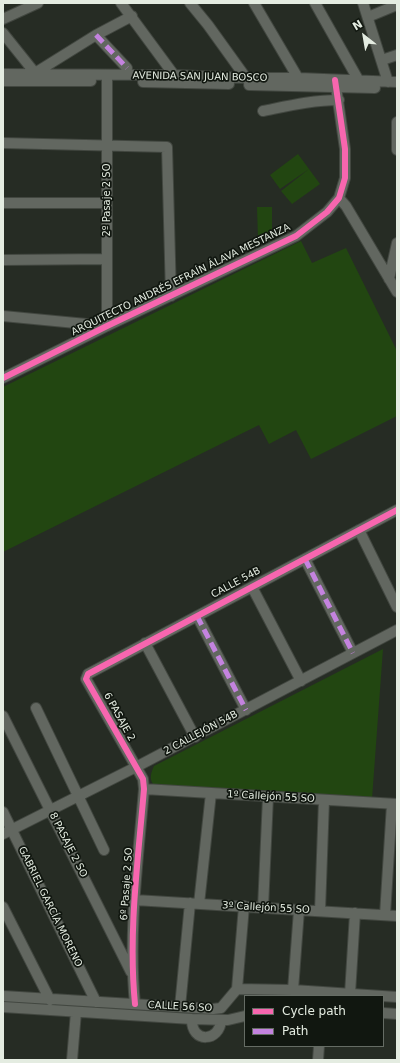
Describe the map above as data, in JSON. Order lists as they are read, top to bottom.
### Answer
{
  "streets": {
    "street": [
      "AVENIDA SAN JUAN BOSCO",
      "2º Pasaje 2 SO",
      "ARQUITECTO ANDRÉS EFRAÍN ÁLAVA MESTANZA",
      "CALLE 54B",
      "6 PASAJE 2",
      "2 CALLEJÓN 54B",
      "1º Callejón 55 SO",
      "8 PASAJE 2 SO",
      "6º Pasaje 2 SO",
      "GABRIEL GARCÍA MORENO",
      "3º Callejón 55 SO",
      "CALLE 56 SO"
    ]
  },
  "crossings": [
    ["AVENIDA SAN JUAN BOSCO", "2º Pasaje 2 SO"],
    ["AVENIDA SAN JUAN BOSCO", "ARQUITECTO ANDRÉS EFRAÍN ÁLAVA MESTANZA"],
    ["2º Pasaje 2 SO", "ARQUITECTO ANDRÉS EFRAÍN ÁLAVA MESTANZA"],
    ["CALLE 54B", "6 PASAJE 2"],
    ["6 PASAJE 2", "2 CALLEJÓN 54B"],
    ["6 PASAJE 2", "6º Pasaje 2 SO"],
    ["2 CALLEJÓN 54B", "8 PASAJE 2 SO"],
    ["2 CALLEJÓN 54B", "6º Pasaje 2 SO"],
    ["2 CALLEJÓN 54B", "GABRIEL GARCÍA MORENO"],
    ["1º Callejón 55 SO", "6º Pasaje 2 SO"],
    ["8 PASAJE 2 SO", "6º Pasaje 2 SO"],
    ["6º Pasaje 2 SO", "3º Callejón 55 SO"],
    ["6º Pasaje 2 SO", "CALLE 56 SO"],
    ["GABRIEL GARCÍA MORENO", "CALLE 56 SO"]
  ],
  "legend": ["Cycle path", "Path"],
  "north": "top left"
}
